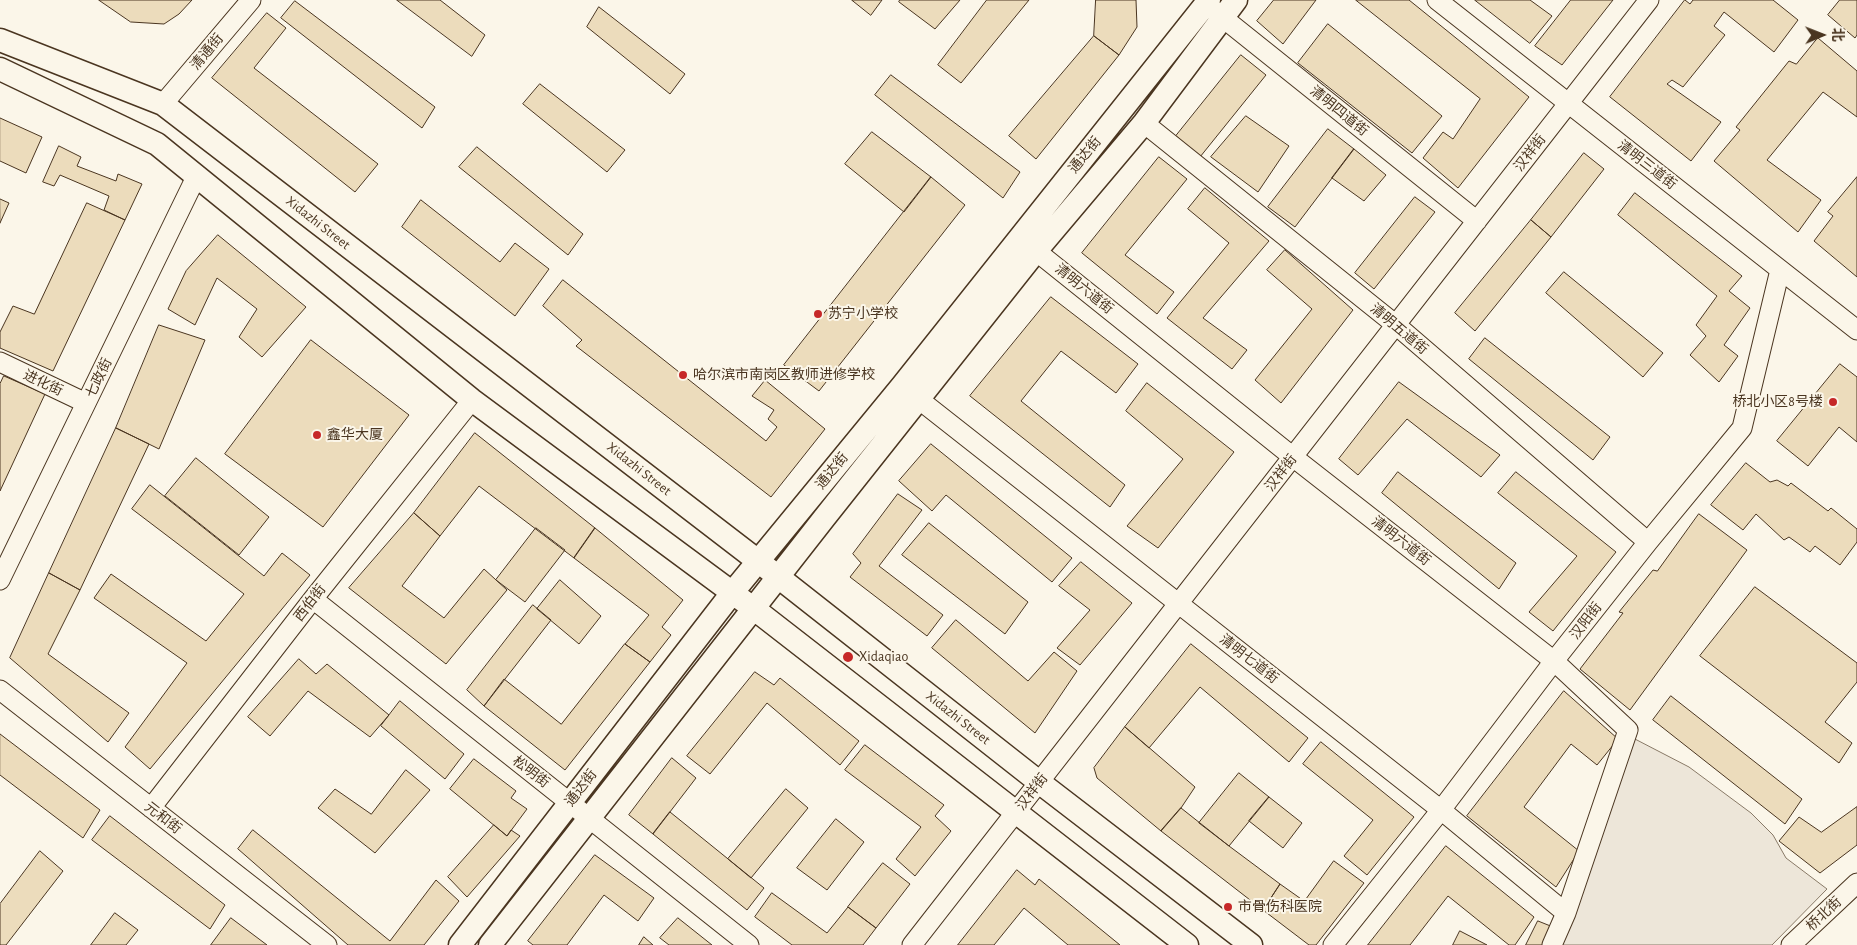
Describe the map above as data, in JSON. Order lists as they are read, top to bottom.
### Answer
{
  "streets": {
    "main road": ["通达街", "Xidazhi Street"],
    "street": [
      "清通街",
      "清明四道街",
      "汉祥街",
      "清明三道街",
      "清明六道街",
      "清明五道街",
      "七政街",
      "进化街",
      "西伯街",
      "汉阳街",
      "清明七道街",
      "松明街",
      "元和街",
      "桥北街"
    ]
  },
  "crossings": [
    ["清通街", "Xidazhi Street"],
    ["清明四道街", "汉祥街"],
    ["清明四道街", "通达街"],
    ["汉祥街", "清明三道街"],
    ["汉祥街", "Xidazhi Street"],
    ["汉祥街", "清明六道街"],
    ["汉祥街", "清明五道街"],
    ["汉祥街", "清明七道街"],
    ["通达街", "Xidazhi Street"],
    ["通达街", "清明六道街"],
    ["通达街", "清明五道街"],
    ["通达街", "清明七道街"],
    ["通达街", "松明街"],
    ["清明三道街", "汉阳街"],
    ["清明六道街", "汉阳街"],
    ["清明六道街", "清明七道街"],
    ["清明五道街", "汉阳街"],
    ["七政街", "进化街"],
    ["西伯街", "松明街"],
    ["西伯街", "元和街"],
    ["汉阳街", "清明七道街"]
  ],
  "places": [
    "苏宁小学校",
    "哈尔滨市南岗区教师进修学校",
    "桥北小区8号楼",
    "鑫华大厦",
    "Xidaqiao",
    "市骨伤科医院"
  ],
  "north": "right"
}
